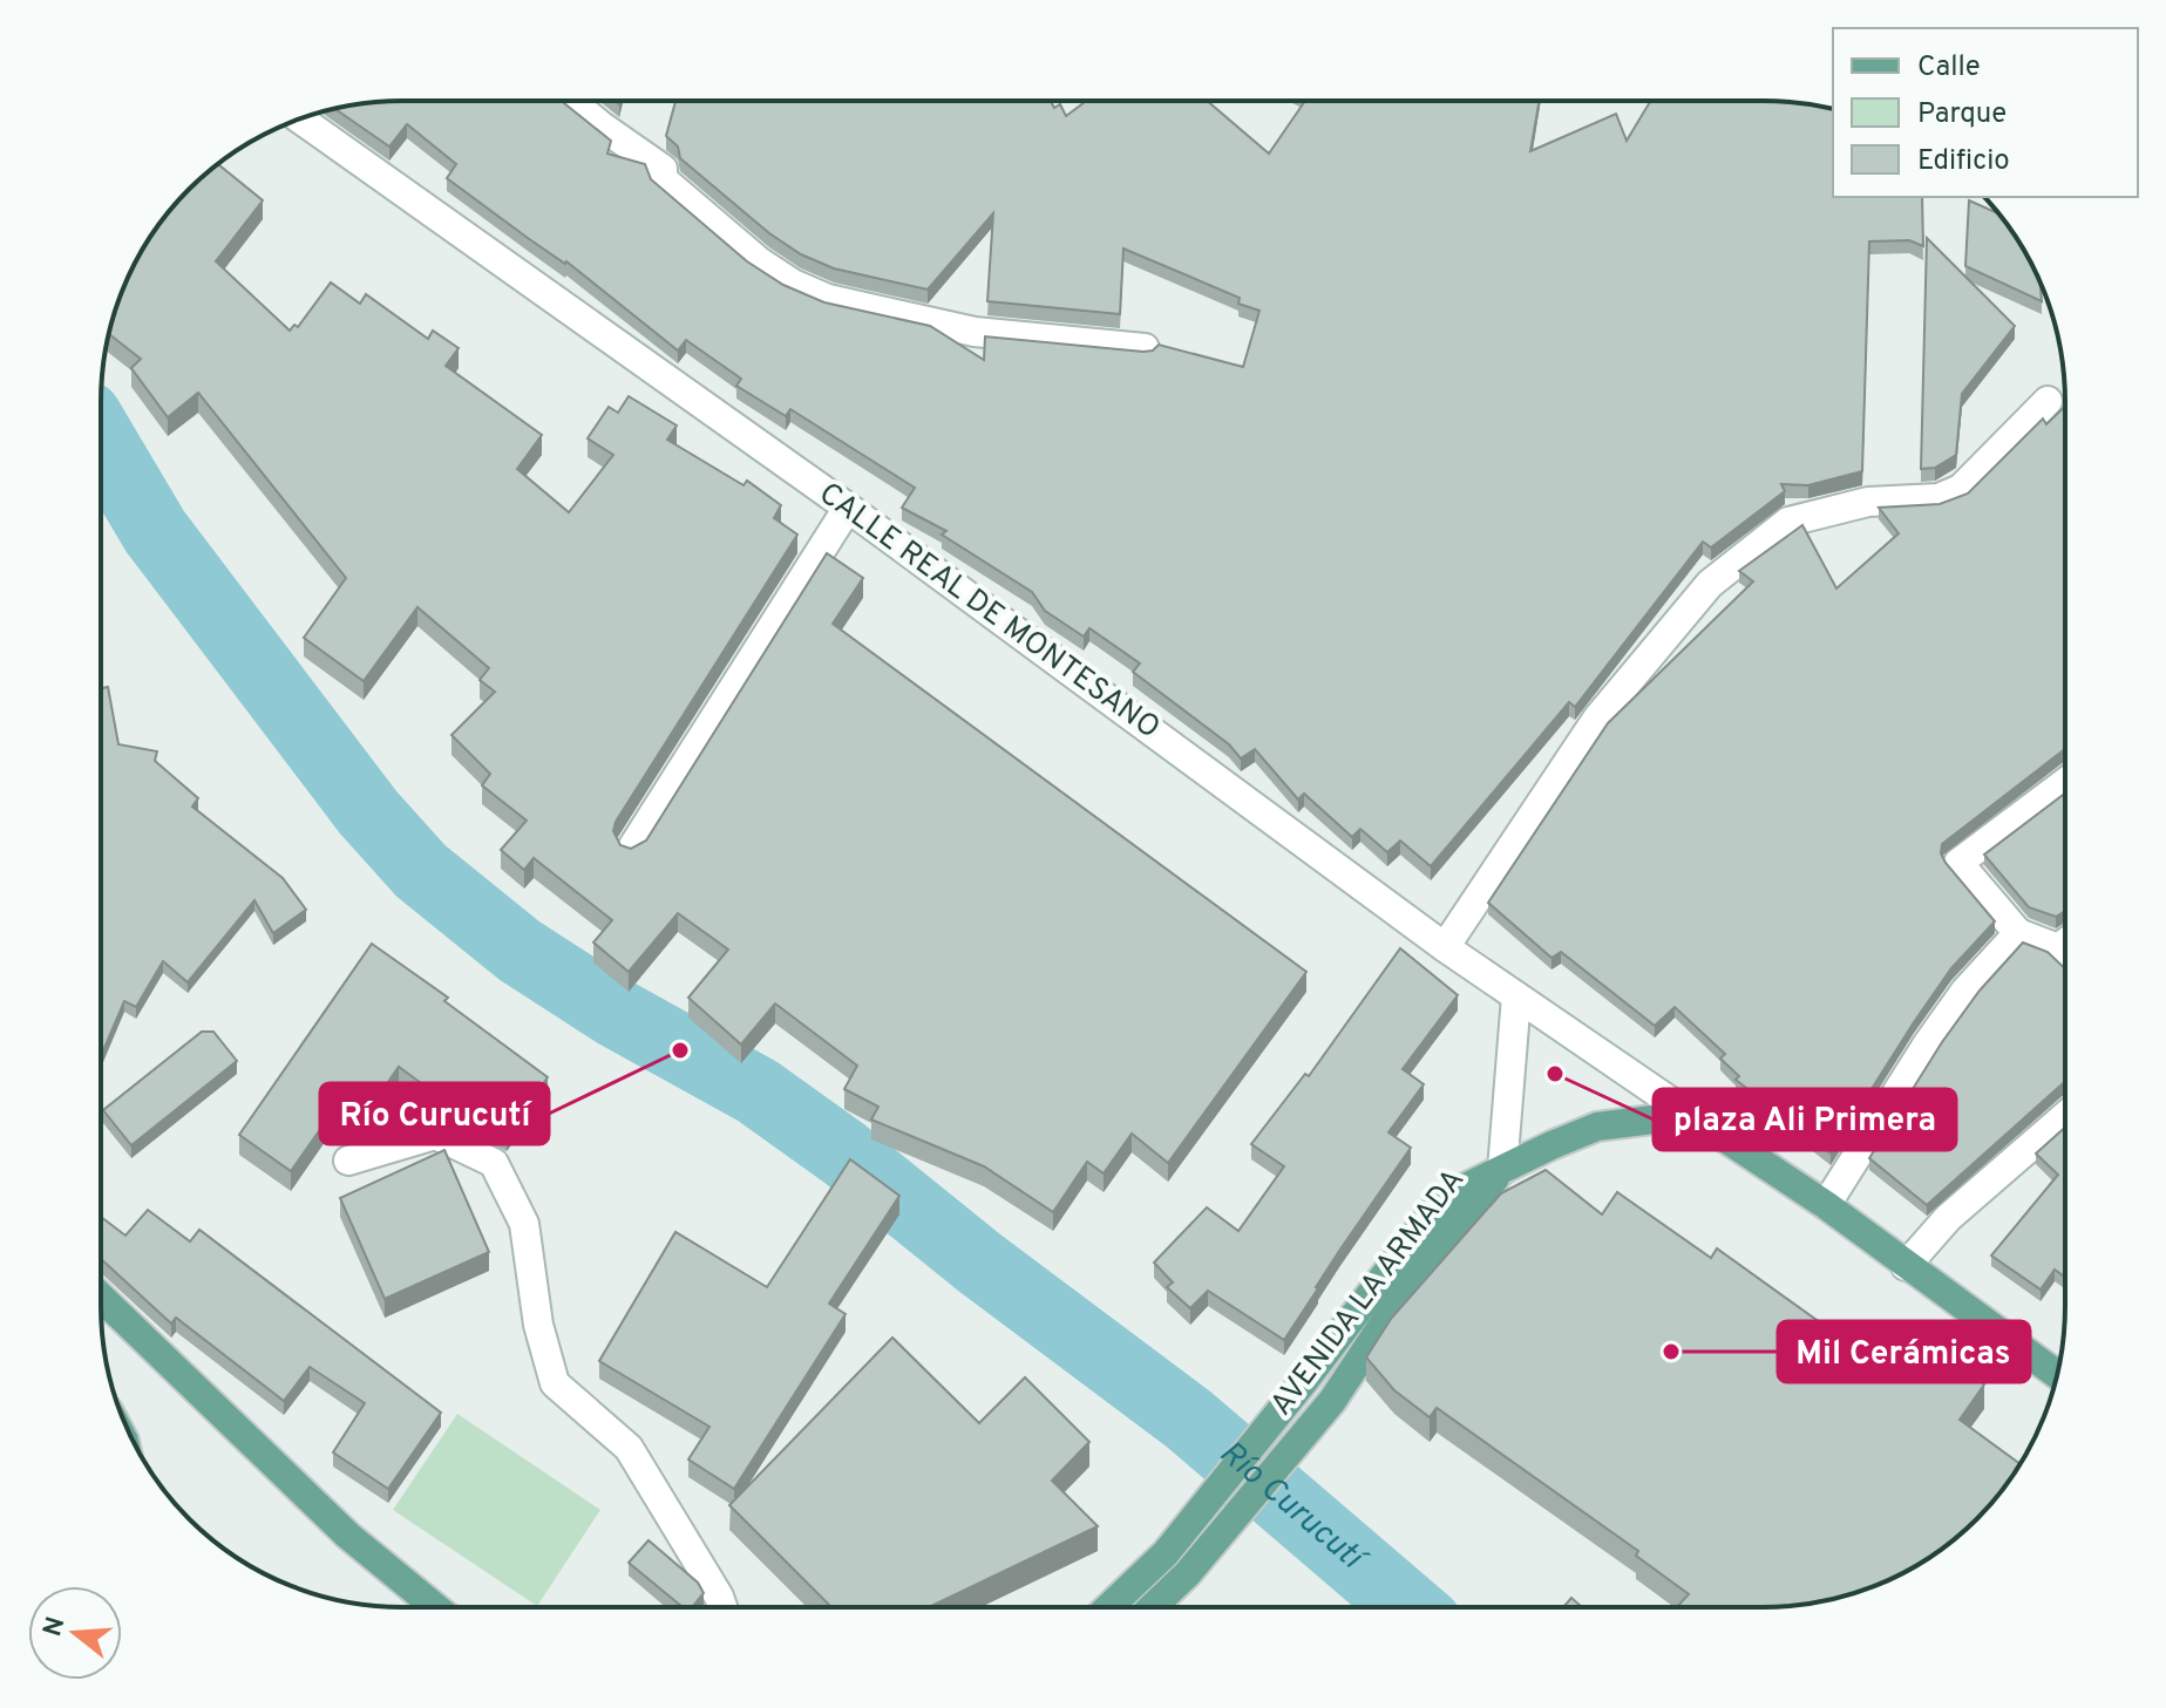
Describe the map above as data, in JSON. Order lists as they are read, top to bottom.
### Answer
{
  "streets": {
    "main road": ["AVENIDA LA ARMADA"],
    "street": ["CALLE REAL DE MONTESANO"]
  },
  "crossings": [
    ["CALLE REAL DE MONTESANO", "AVENIDA LA ARMADA"]
  ],
  "water": ["Río Curucutí"],
  "places": ["Río Curucutí", "plaza Ali Primera", "Mil Cerámicas"],
  "legend": ["Calle", "Parque", "Edificio"],
  "north": "left"
}
